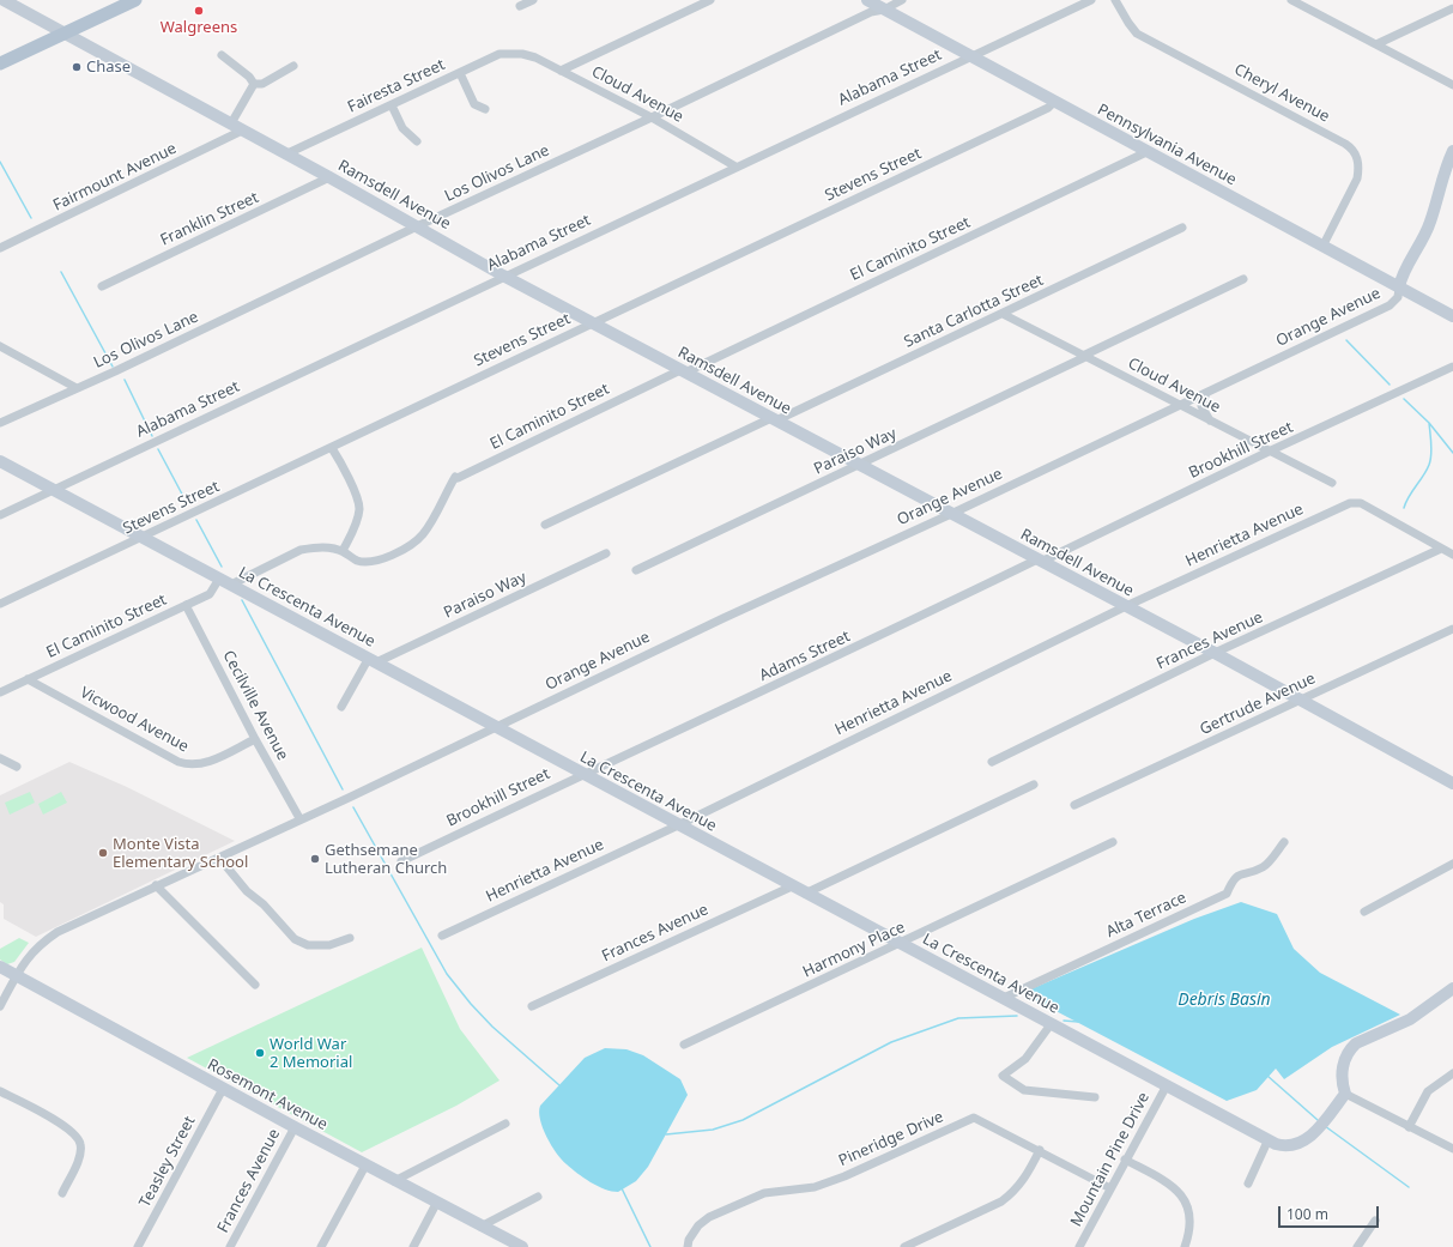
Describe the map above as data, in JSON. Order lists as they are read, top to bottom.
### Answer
{
  "streets": {
    "street": [
      "Alabama Street",
      "Fairesta Street",
      "Cheryl Avenue",
      "Cloud Avenue",
      "Pennsylvania Avenue",
      "Los Olivos Lane",
      "Stevens Street",
      "Fairmount Avenue",
      "Ramsdell Avenue",
      "Franklin Street",
      "El Caminito Street",
      "Santa Carlotta Street",
      "Orange Avenue",
      "Brookhill Street",
      "Paraiso Way",
      "Henrietta Avenue",
      "La Crescenta Avenue",
      "Frances Avenue",
      "Adams Street",
      "Gertrude Avenue",
      "Cecilville Avenue",
      "Vicwood Avenue",
      "Alta Terrace",
      "Harmony Place",
      "Rosemont Avenue",
      "Pineridge Drive",
      "Mountain Pine Drive",
      "Teasley Street"
    ]
  },
  "crossings": [
    ["Alabama Street", "Cloud Avenue"],
    ["Alabama Street", "Pennsylvania Avenue"],
    ["Alabama Street", "Ramsdell Avenue"],
    ["Alabama Street", "La Crescenta Avenue"],
    ["Fairesta Street", "Cloud Avenue"],
    ["Fairesta Street", "Ramsdell Avenue"],
    ["Cheryl Avenue", "Pennsylvania Avenue"],
    ["Cloud Avenue", "Los Olivos Lane"],
    ["Cloud Avenue", "Santa Carlotta Street"],
    ["Cloud Avenue", "Orange Avenue"],
    ["Cloud Avenue", "Brookhill Street"],
    ["Cloud Avenue", "Paraiso Way"],
    ["Pennsylvania Avenue", "Los Olivos Lane"],
    ["Pennsylvania Avenue", "Stevens Street"],
    ["Pennsylvania Avenue", "El Caminito Street"],
    ["Pennsylvania Avenue", "Orange Avenue"],
    ["Los Olivos Lane", "Ramsdell Avenue"],
    ["Stevens Street", "Ramsdell Avenue"],
    ["Stevens Street", "La Crescenta Avenue"],
    ["Fairmount Avenue", "Ramsdell Avenue"],
    ["Ramsdell Avenue", "Franklin Street"],
    ["Ramsdell Avenue", "El Caminito Street"],
    ["Ramsdell Avenue", "Santa Carlotta Street"],
    ["Ramsdell Avenue", "Orange Avenue"],
    ["Ramsdell Avenue", "Brookhill Street"],
    ["Ramsdell Avenue", "Paraiso Way"],
    ["Ramsdell Avenue", "Henrietta Avenue"],
    ["Ramsdell Avenue", "Frances Avenue"],
    ["Ramsdell Avenue", "Adams Street"],
    ["Ramsdell Avenue", "Gertrude Avenue"],
    ["El Caminito Street", "La Crescenta Avenue"],
    ["El Caminito Street", "Cecilville Avenue"],
    ["El Caminito Street", "Vicwood Avenue"],
    ["Orange Avenue", "La Crescenta Avenue"],
    ["Orange Avenue", "Cecilville Avenue"],
    ["Orange Avenue", "Rosemont Avenue"],
    ["Brookhill Street", "La Crescenta Avenue"],
    ["Brookhill Street", "Adams Street"],
    ["Paraiso Way", "La Crescenta Avenue"],
    ["Henrietta Avenue", "La Crescenta Avenue"],
    ["Henrietta Avenue", "Frances Avenue"],
    ["La Crescenta Avenue", "Frances Avenue"],
    ["La Crescenta Avenue", "Adams Street"],
    ["La Crescenta Avenue", "Alta Terrace"],
    ["La Crescenta Avenue", "Harmony Place"],
    ["La Crescenta Avenue", "Mountain Pine Drive"],
    ["Frances Avenue", "Rosemont Avenue"],
    ["Cecilville Avenue", "Vicwood Avenue"],
    ["Rosemont Avenue", "Teasley Street"],
    ["Pineridge Drive", "Mountain Pine Drive"]
  ],
  "water": ["Debris Basin"],
  "places": [
    "Walgreens",
    "Chase",
    "Monte Vista Elementary School",
    "Gethsemane Lutheran Church",
    "World War 2 Memorial"
  ],
  "scale_bar": "100 m"
}
